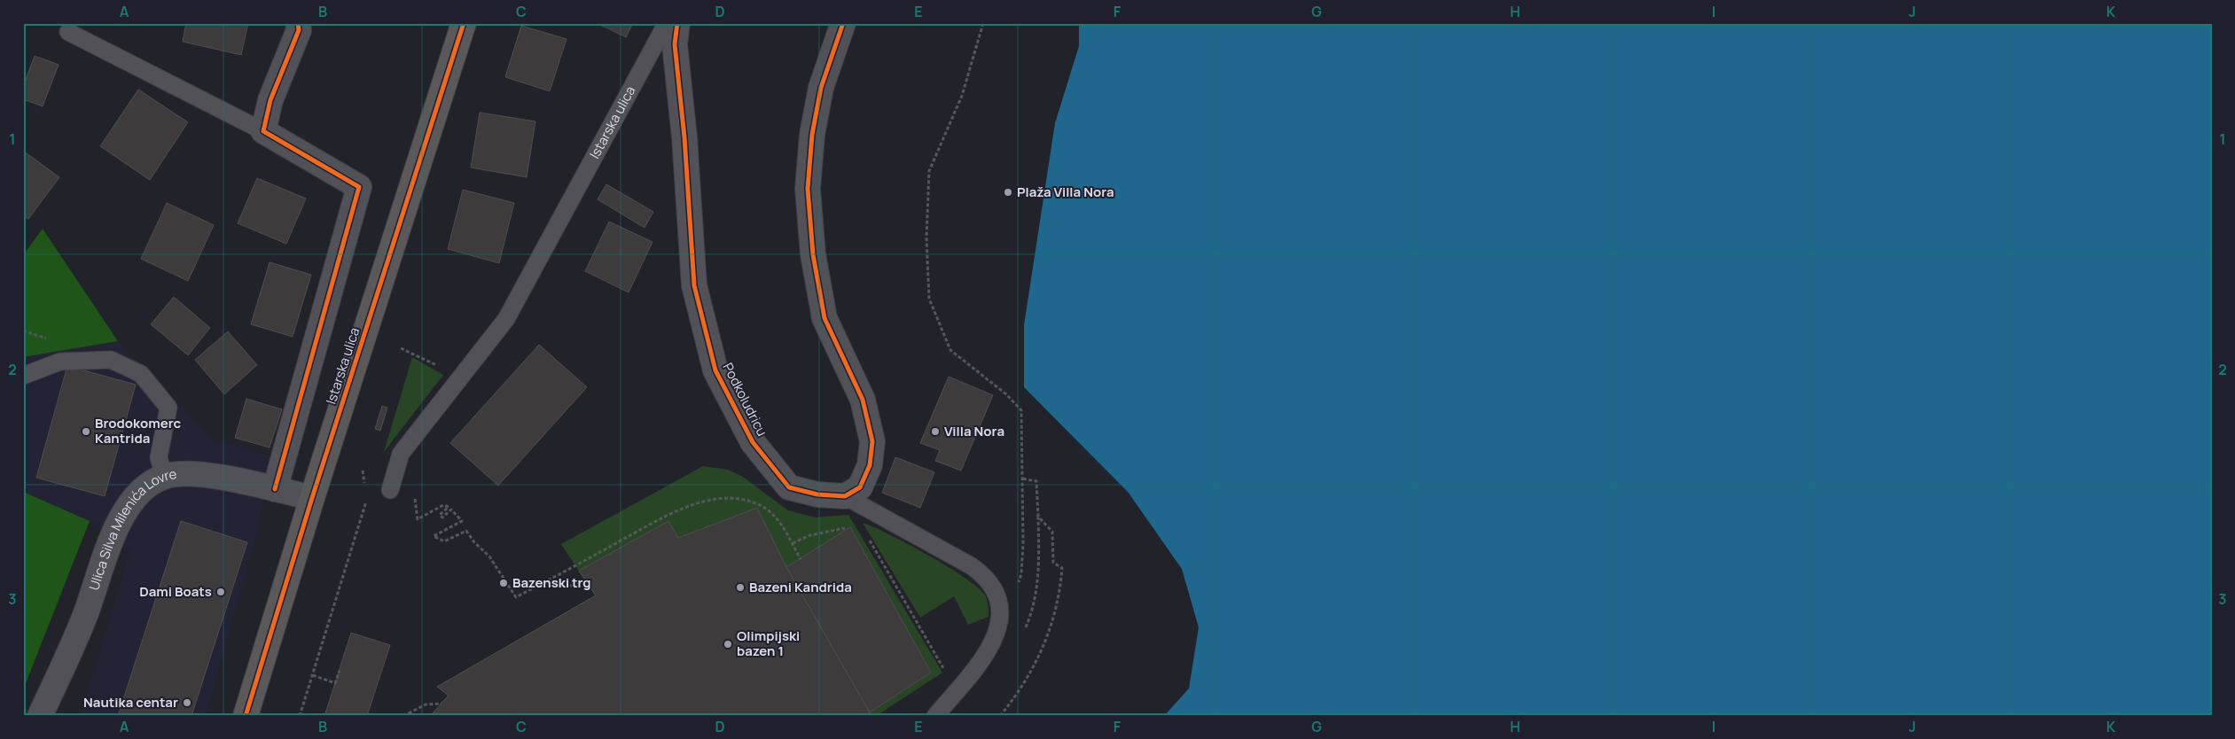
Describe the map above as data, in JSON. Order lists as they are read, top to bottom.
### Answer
{
  "streets": {
    "main road": ["Istarska ulica"],
    "street": ["Podkoludricu", "Ulica Silva Milenića Lovre"]
  },
  "crossings": [
    ["Istarska ulica", "Ulica Silva Milenića Lovre"]
  ],
  "places": [
    "Plaža Villa Nora",
    "Brodokomerc Kantrida",
    "Villa Nora",
    "Bazenski trg",
    "Bazeni Kandrida",
    "Dami Boats",
    "Olimpijski bazen 1",
    "Nautika centar"
  ],
  "grid": {
    "columns": [
      "A",
      "B",
      "C",
      "D",
      "E",
      "F",
      "G",
      "H",
      "I",
      "J",
      "K"
    ],
    "rows": ["1", "2", "3"]
  }
}
